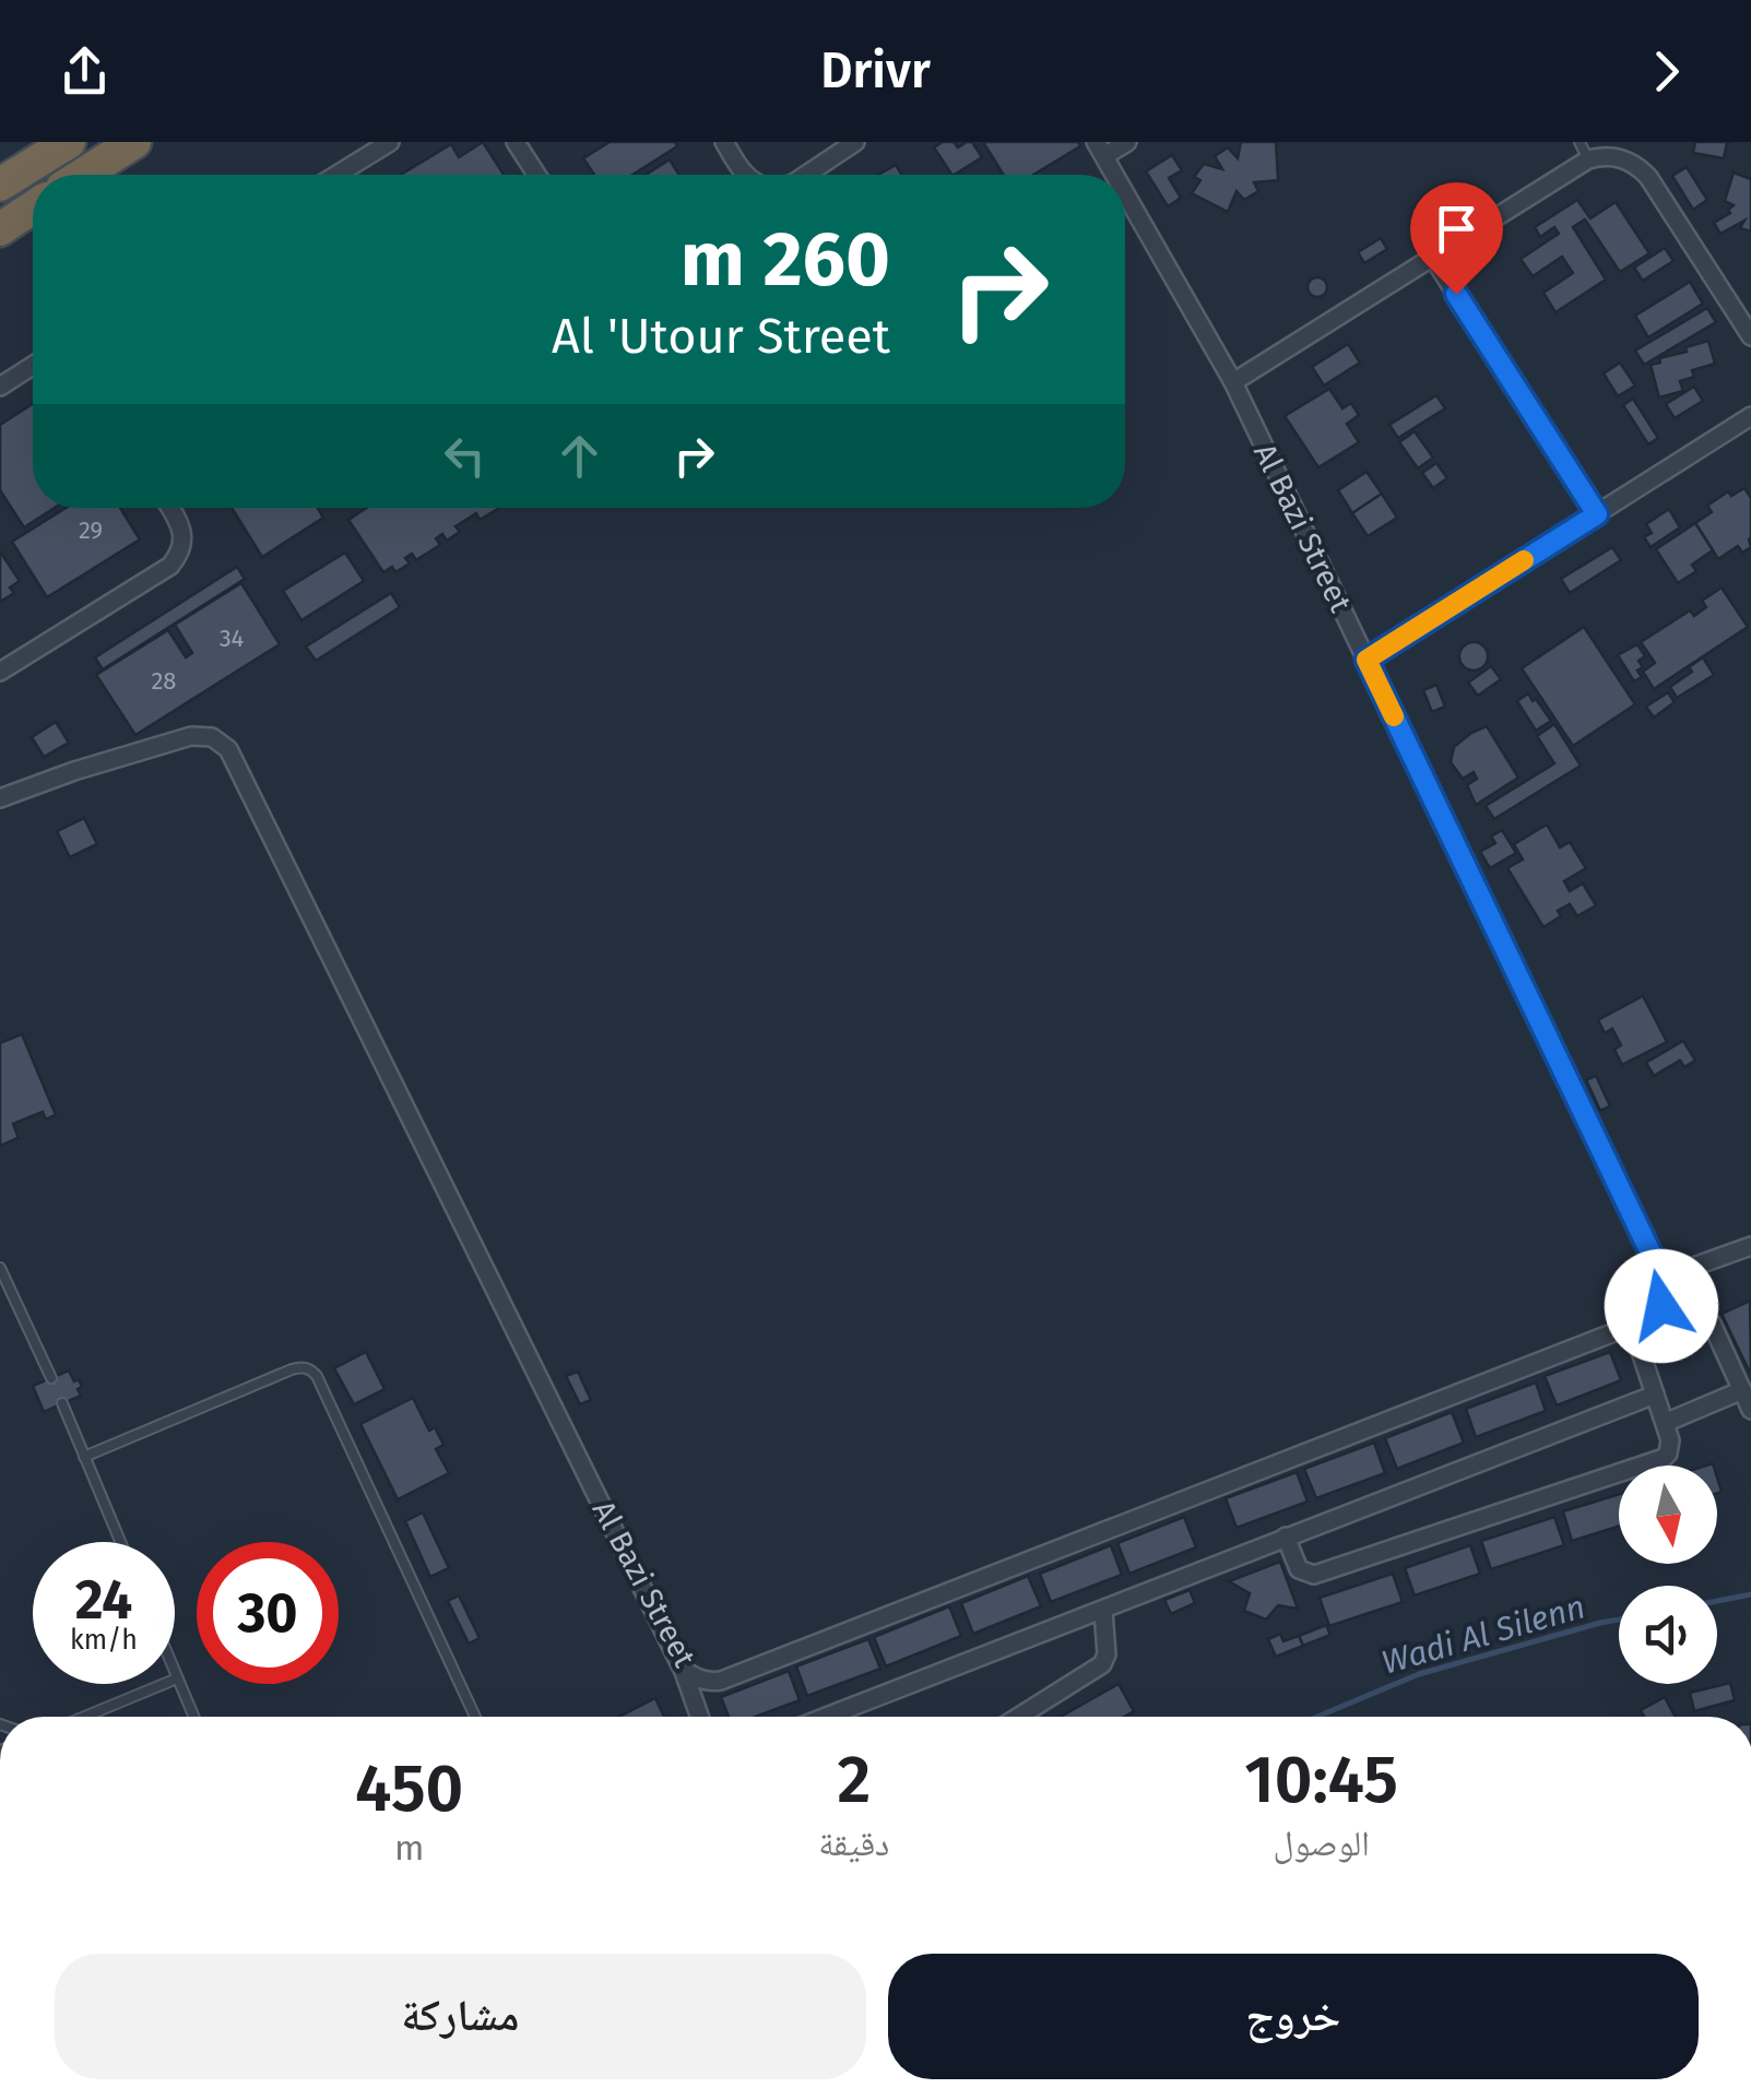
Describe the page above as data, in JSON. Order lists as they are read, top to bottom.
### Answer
{
  "streets": {
    "street": ["Al Bazi Street"]
  },
  "water": ["Wadi Al Silenn"],
  "house_numbers": ["29", "34", "28"],
  "north": "bottom",
  "page": {
    "header": "Drivr",
    "turn": ["260 m", "Al 'Utour Street"],
    "speed": "24 km/h",
    "limit": "30",
    "eta": [
      "10:45",
      "الوصول",
      "2",
      "دقيقة",
      "450",
      "m"
    ],
    "buttons": ["خروج", "مشاركة"]
  }
}
